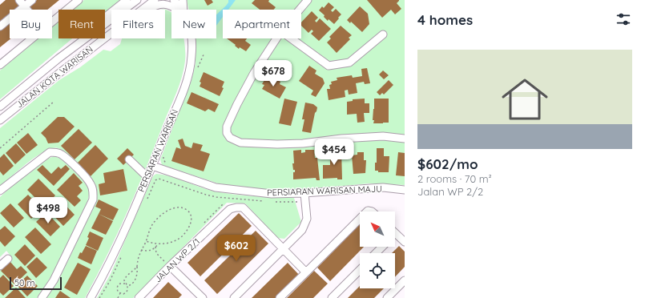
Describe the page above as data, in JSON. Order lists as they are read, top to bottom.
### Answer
{
  "streets": {
    "street": [
      "JALAN KOTA WARISAN",
      "PERSIARAN WARISAN",
      "PERSIARAN WARISAN MAJU",
      "JALAN WP 2/1"
    ]
  },
  "crossings": [
    ["PERSIARAN WARISAN", "PERSIARAN WARISAN MAJU"]
  ],
  "scale_bar": "50 m",
  "north": "top left",
  "page": {
    "heading": "4 homes",
    "chip": [
      "Buy",
      "Rent",
      "Filters",
      "New",
      "Apartment"
    ],
    "list": [
      {
        "name": "$602/mo",
        "note": "2 rooms · 70 m² · Jalan WP 2/2"
      }
    ],
    "price": [
      "$678",
      "$454",
      "$498",
      "$602"
    ],
    "scale": "50 m"
  }
}
